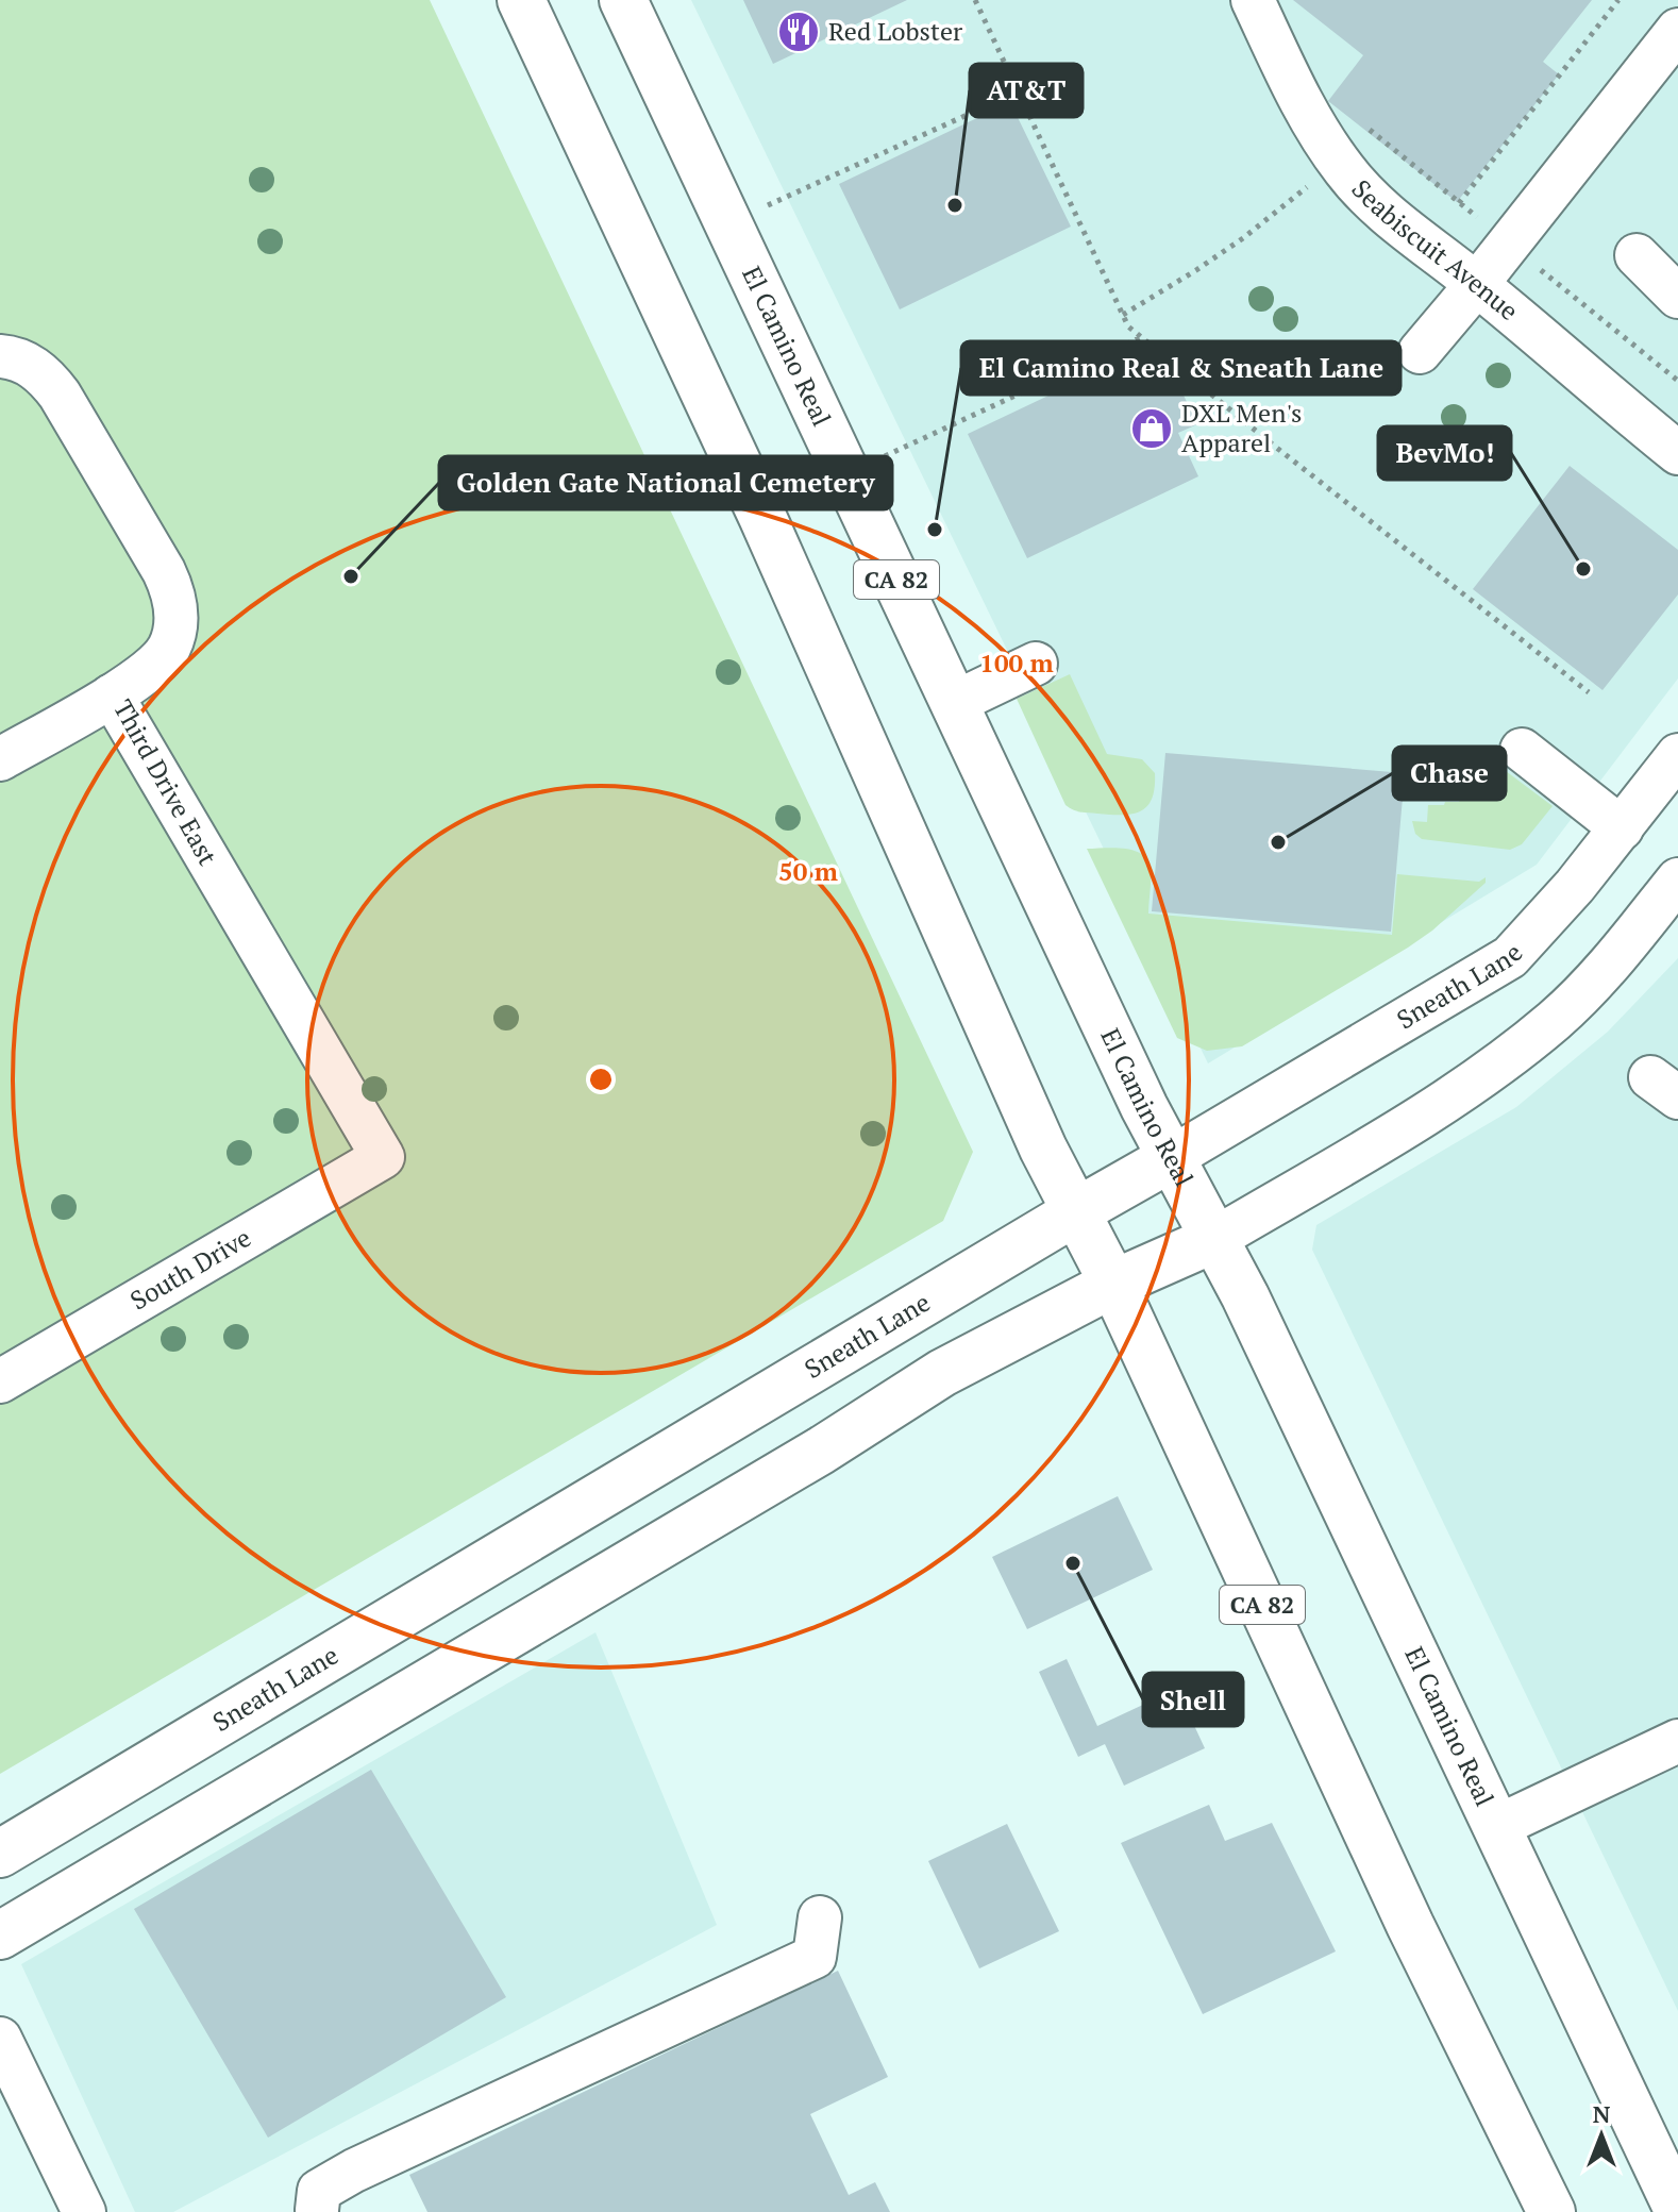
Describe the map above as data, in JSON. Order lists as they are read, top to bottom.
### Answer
{
  "streets": {
    "main road": ["El Camino Real", "CA 82", "Sneath Lane"],
    "street": ["Seabiscuit Avenue", "Third Drive East", "South Drive"]
  },
  "crossings": [
    ["El Camino Real", "Sneath Lane"],
    ["CA 82", "Sneath Lane"],
    ["Third Drive East", "South Drive"]
  ],
  "places": {
    "restaurant": ["Red Lobster"],
    "other": [
      "AT&T",
      "El Camino Real & Sneath Lane",
      "BevMo!",
      "Golden Gate National Cemetery",
      "Chase",
      "Shell"
    ],
    "shop": ["DXL Men's Apparel"]
  },
  "north": "top",
  "rings": ["100 m", "50 m"]
}
